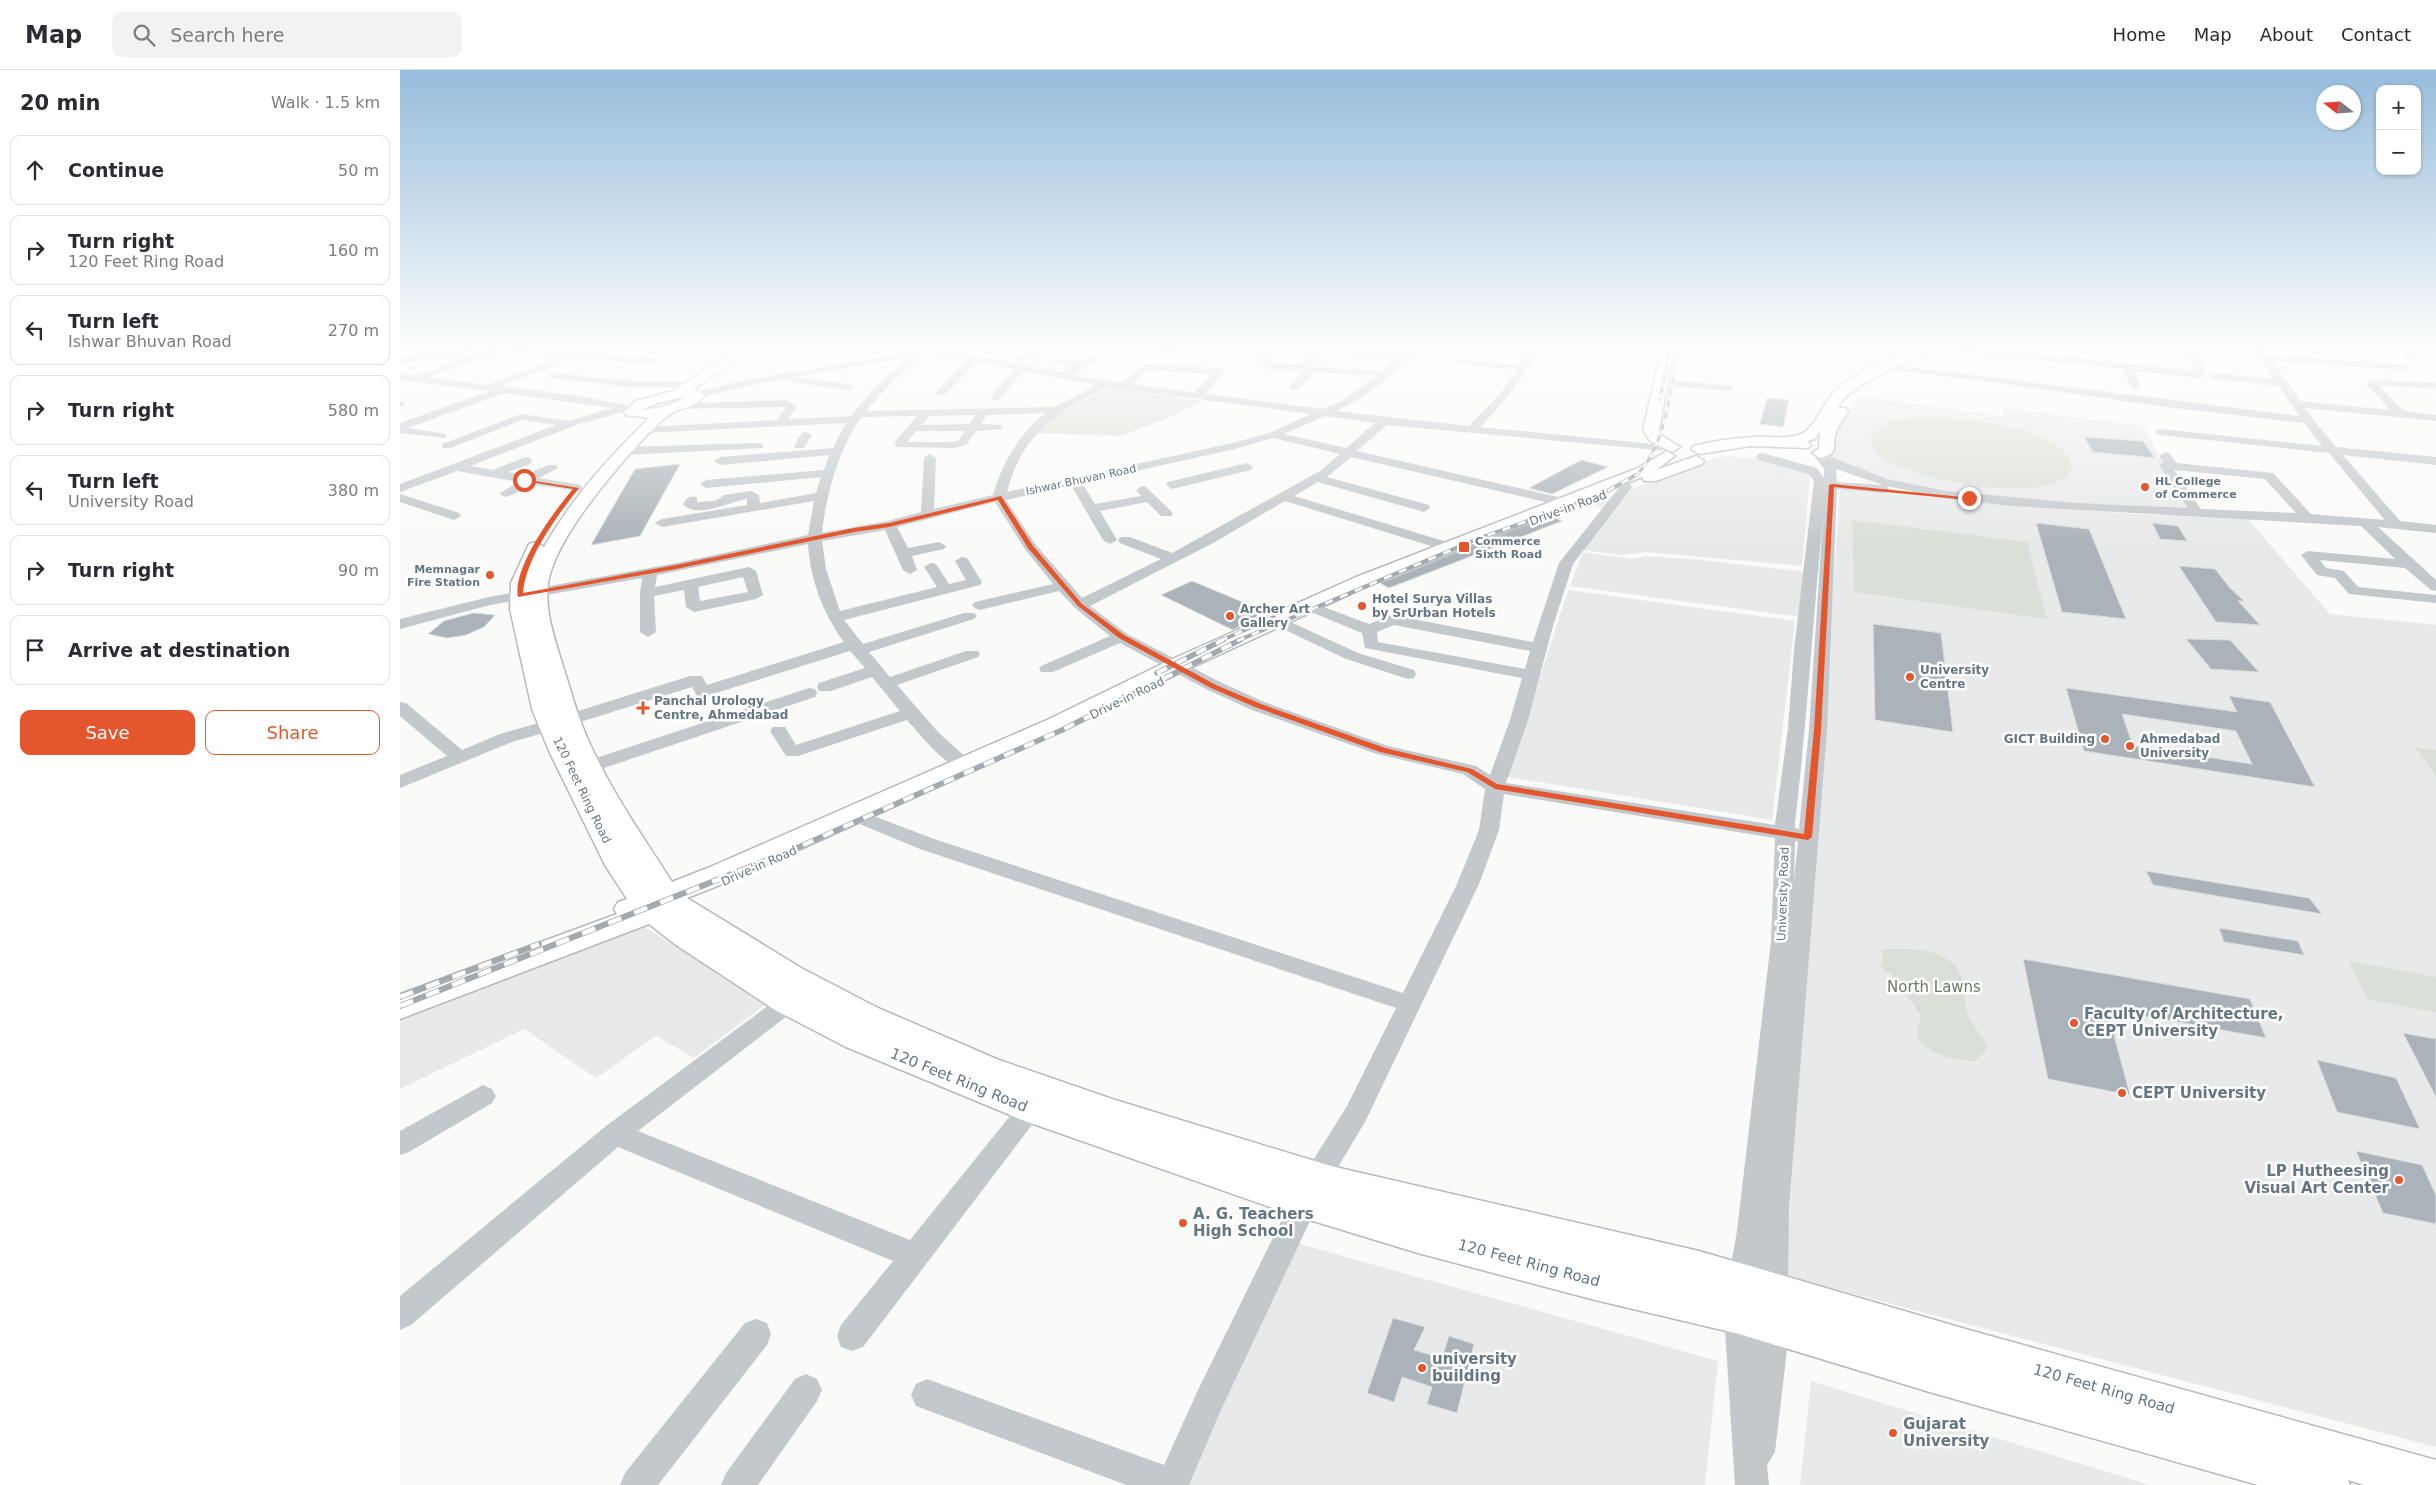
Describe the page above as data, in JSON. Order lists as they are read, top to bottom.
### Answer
{
  "streets": {
    "main road": ["Drive-in Road", "120 Feet Ring Road"],
    "street": ["Ishwar Bhuvan Road", "University Road"]
  },
  "crossings": [
    ["Ishwar Bhuvan Road", "120 Feet Ring Road"],
    ["Drive-in Road", "120 Feet Ring Road"],
    ["120 Feet Ring Road", "University Road"]
  ],
  "parks": ["North Lawns"],
  "places": {
    "other": [
      "HL College of Commerce",
      "Memnagar Fire Station",
      "Hotel Surya Villas by SrUrban Hotels",
      "Archer Art Gallery",
      "University Centre",
      "GICT Building",
      "Ahmedabad University",
      "Faculty of Architecture, CEPT University",
      "CEPT University",
      "LP Hutheesing Visual Art Center",
      "A. G. Teachers High School",
      "university building",
      "Gujarat University"
    ],
    "transit": ["Commerce Sixth Road"],
    "health": ["Panchal Urology Centre, Ahmedabad"]
  },
  "north": "left",
  "page": {
    "header": "Map",
    "search": "Search here",
    "nav": [
      "Home",
      "Map",
      "About",
      "Contact"
    ],
    "heading": ["20 min", "Walk · 1.5 km"],
    "map_buttons": ["+", "−"],
    "list": [
      ["Continue", "50 m"],
      ["Turn right", "120 Feet Ring Road", "160 m"],
      ["Turn left", "Ishwar Bhuvan Road", "270 m"],
      ["Turn right", "580 m"],
      ["Turn left", "University Road", "380 m"],
      ["Turn right", "90 m"],
      "Arrive at destination"
    ],
    "buttons": ["Save", "Share"]
  }
}
